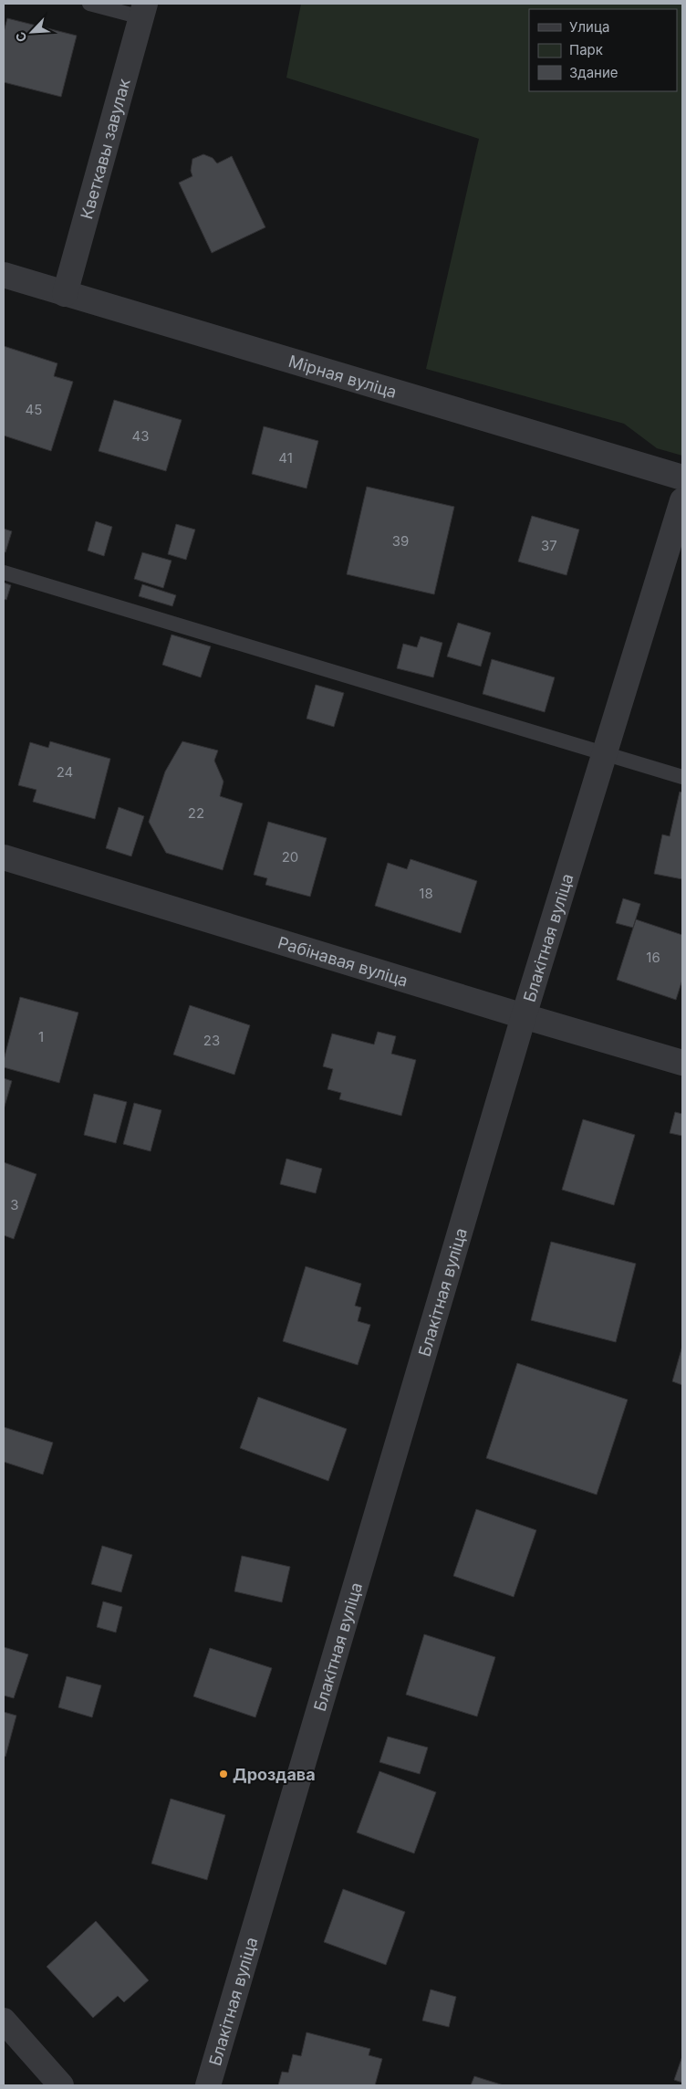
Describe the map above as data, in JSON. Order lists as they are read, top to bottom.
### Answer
{
  "streets": {
    "street": [
      "Кветкавы завулак",
      "Мірная вуліца",
      "Блакітная вуліца",
      "Рабінавая вуліца"
    ]
  },
  "crossings": [
    ["Кветкавы завулак", "Мірная вуліца"],
    ["Блакітная вуліца", "Рабінавая вуліца"]
  ],
  "places": ["Дроздава"],
  "house_numbers": [
    "45",
    "43",
    "41",
    "39",
    "37",
    "24",
    "22",
    "20",
    "18",
    "16",
    "1",
    "23",
    "3"
  ],
  "legend": ["Улица", "Парк", "Здание"],
  "north": "bottom left"
}
